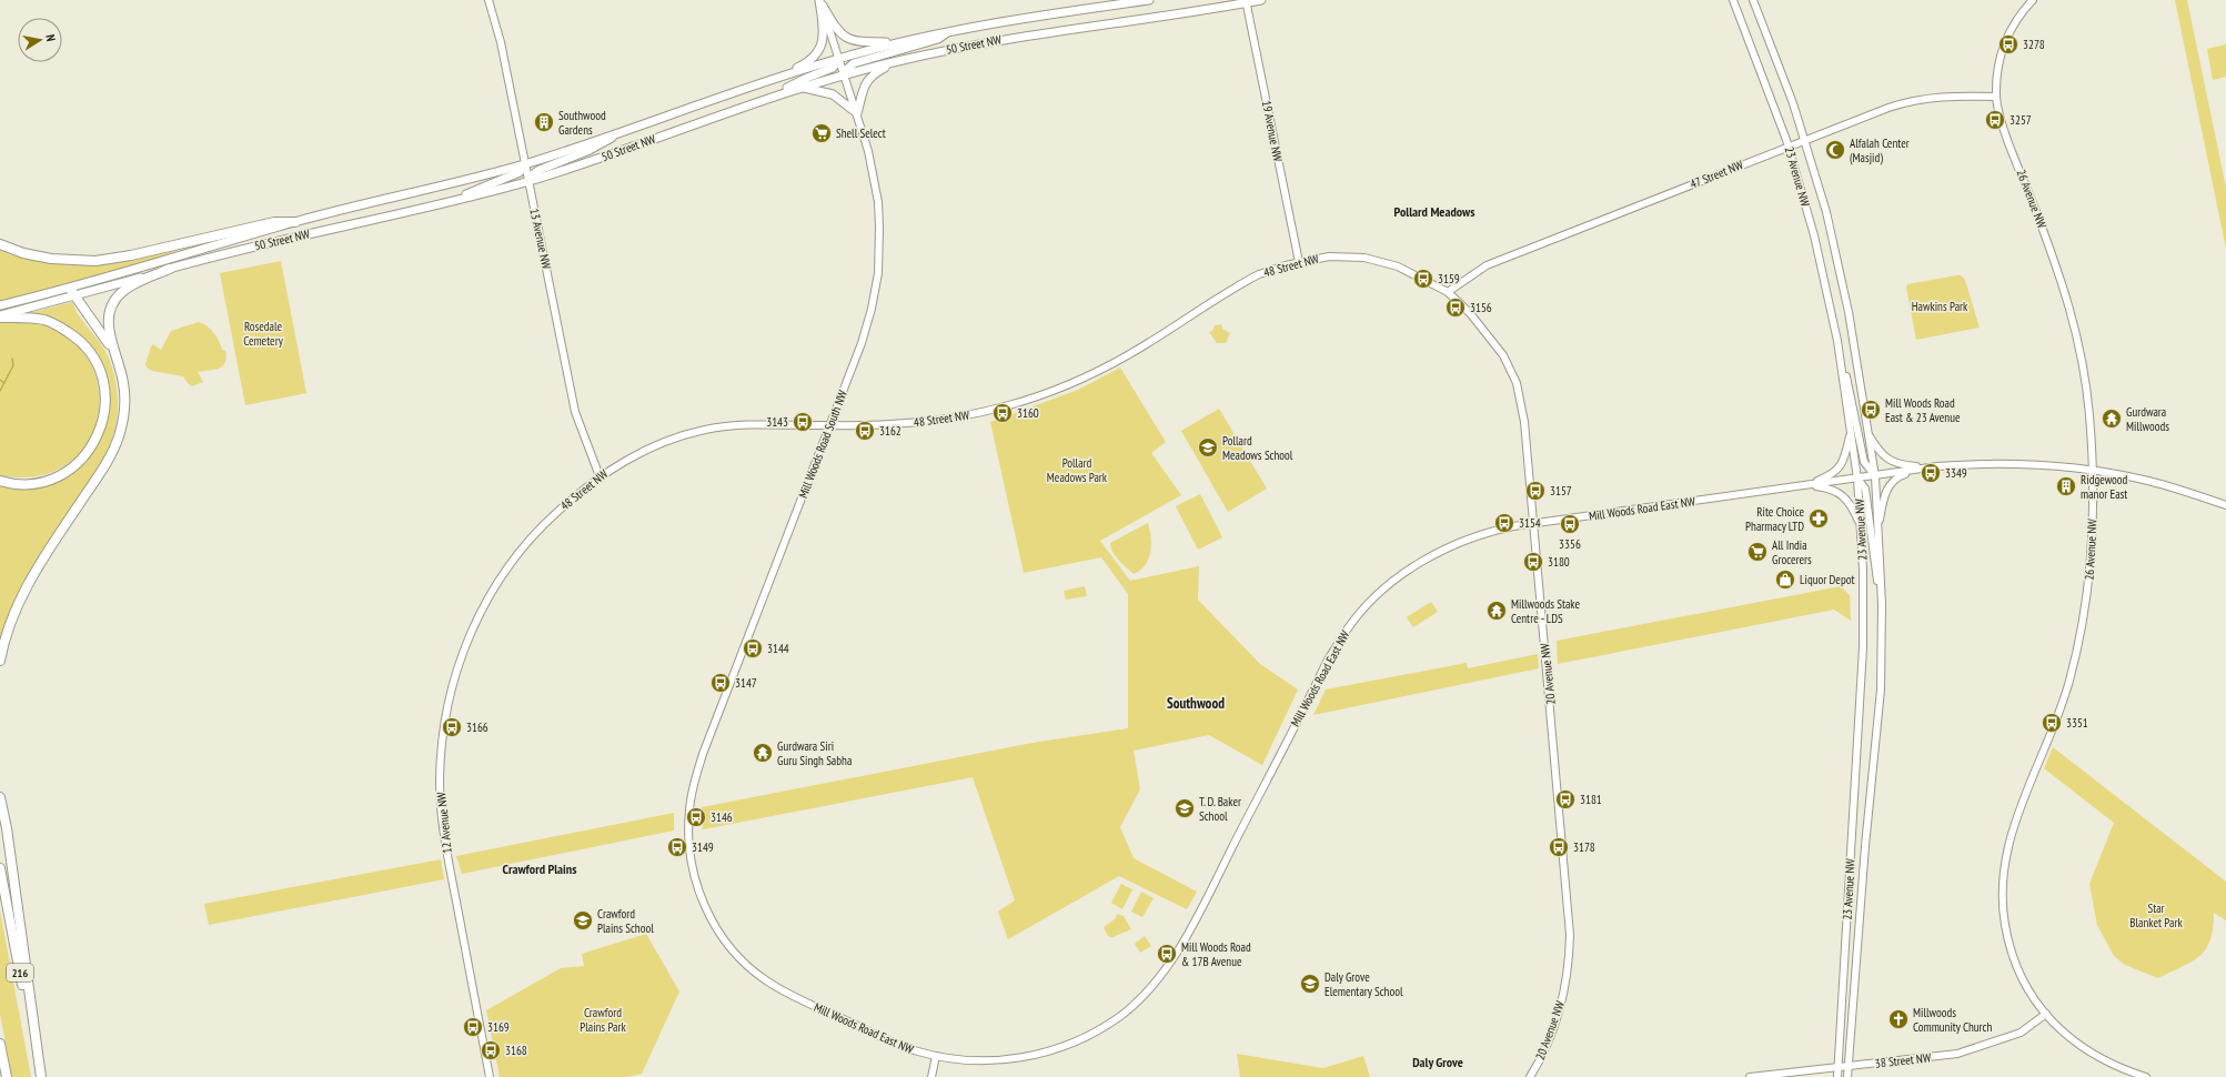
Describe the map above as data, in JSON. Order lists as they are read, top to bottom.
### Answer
{
  "streets": {
    "highway": ["216"],
    "main road": ["50 Street NW"],
    "street": [
      "19 Avenue NW",
      "47 Street NW",
      "23 Avenue NW",
      "26 Avenue NW",
      "13 Avenue NW",
      "48 Street NW",
      "Mill Woods Road South NW",
      "Mill Woods Road East NW",
      "20 Avenue NW",
      "12 Avenue NW",
      "38 Street NW"
    ]
  },
  "crossings": [
    ["50 Street NW", "19 Avenue NW"],
    ["50 Street NW", "13 Avenue NW"],
    ["50 Street NW", "Mill Woods Road South NW"],
    ["19 Avenue NW", "48 Street NW"],
    ["47 Street NW", "23 Avenue NW"],
    ["47 Street NW", "26 Avenue NW"],
    ["47 Street NW", "20 Avenue NW"],
    ["23 Avenue NW", "Mill Woods Road East NW"],
    ["23 Avenue NW", "38 Street NW"],
    ["26 Avenue NW", "Mill Woods Road East NW"],
    ["26 Avenue NW", "38 Street NW"],
    ["13 Avenue NW", "48 Street NW"],
    ["48 Street NW", "Mill Woods Road South NW"],
    ["48 Street NW", "20 Avenue NW"],
    ["48 Street NW", "12 Avenue NW"],
    ["Mill Woods Road South NW", "Mill Woods Road East NW"],
    ["Mill Woods Road East NW", "20 Avenue NW"]
  ],
  "districts": [
    "Pollard Meadows",
    "Southwood",
    "Crawford Plains",
    "Daly Grove"
  ],
  "parks": [
    "Hawkins Park",
    "Rosedale Cemetery",
    "Pollard Meadows Park",
    "Star Blanket Park",
    "Crawford Plains Park"
  ],
  "places": {
    "bus stop": [
      "3278",
      "3257",
      "3159",
      "3156",
      "Mill Woods Road East & 23 Avenue",
      "3160",
      "3143",
      "3162",
      "3349",
      "3157",
      "3154",
      "3356",
      "3180",
      "3144",
      "3147",
      "3351",
      "3166",
      "3181",
      "3146",
      "3149",
      "3178",
      "Mill Woods Road & 17B Avenue",
      "3169",
      "3168"
    ],
    "building": ["Southwood Gardens", "Ridgewood manor East"],
    "supermarket": ["Shell Select", "All India Grocerers"],
    "mosque": ["Alfalah Center (Masjid)"],
    "temple": ["Gurdwara Millwoods", "Millwoods Stake Centre - LDS", "Gurdwara Siri Guru Singh Sabha"],
    "school or university": [
      "Pollard Meadows School",
      "T. D. Baker School",
      "Crawford Plains School",
      "Daly Grove Elementary School"
    ],
    "pharmacy": ["Rite Choice Pharmacy LTD"],
    "shop": ["Liquor Depot"],
    "church": ["Millwoods Community Church"]
  },
  "north": "right"
}
